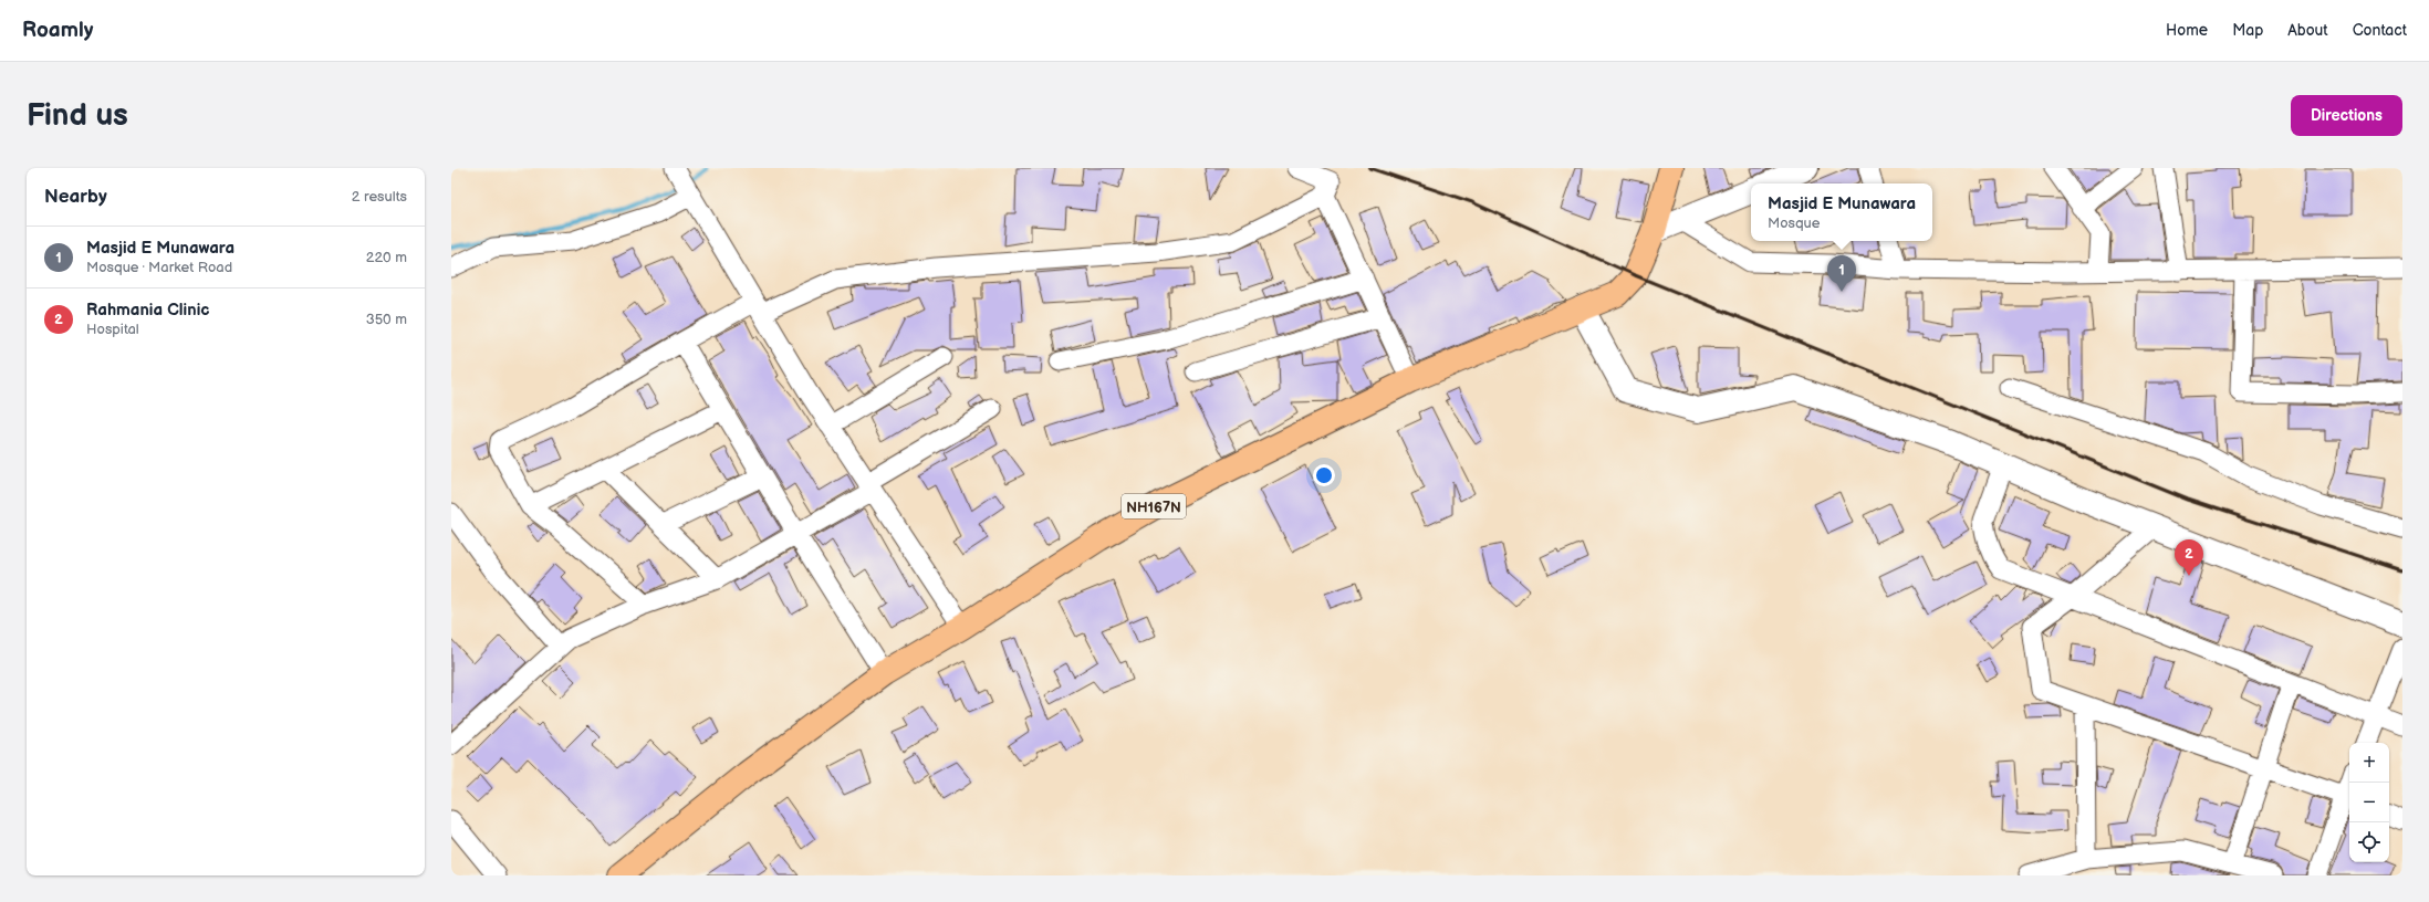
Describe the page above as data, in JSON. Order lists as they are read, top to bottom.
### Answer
{
  "streets": {
    "highway": ["NH167N"]
  },
  "page": {
    "header": "Roamly",
    "nav": [
      "Home",
      "Map",
      "About",
      "Contact"
    ],
    "buttons": "Directions",
    "title": "Find us",
    "heading": ["Nearby", "2 results"],
    "popup": ["Masjid E Munawara", "Mosque"],
    "list": [
      {
        "mark": "1",
        "name": "Masjid E Munawara",
        "note": "Mosque · Market Road",
        "value": "220 m"
      },
      {
        "mark": "2",
        "name": "Rahmania Clinic",
        "note": "Hospital",
        "value": "350 m"
      }
    ],
    "pins": ["1", "2"],
    "map_buttons": ["+", "−"]
  }
}
